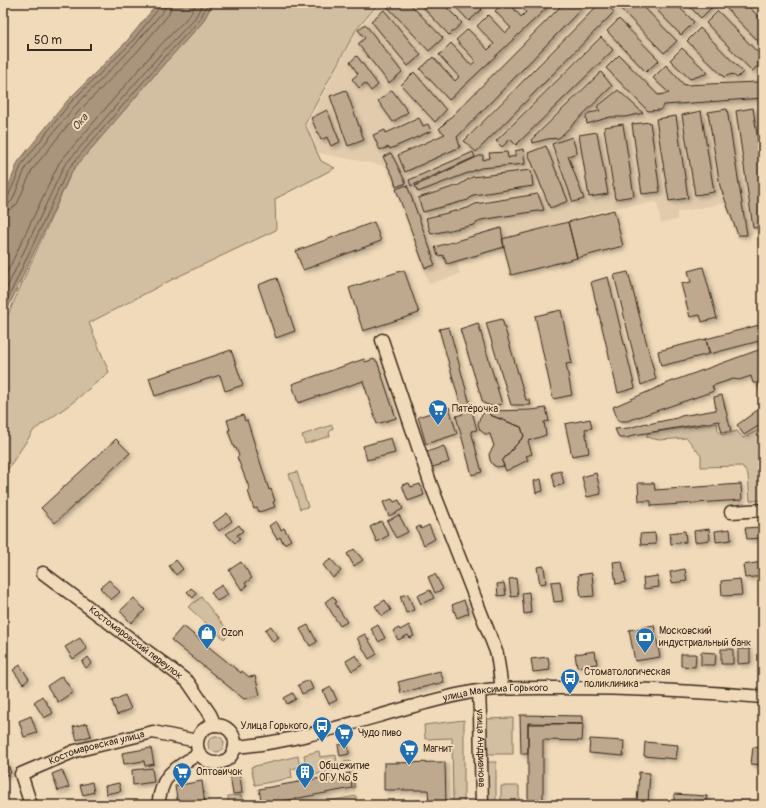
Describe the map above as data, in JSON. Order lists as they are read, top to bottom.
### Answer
{
  "streets": {
    "street": [
      "Костомаровский переулок",
      "улица Максима Горького",
      "улица Андрианова",
      "Костомаровская улица"
    ]
  },
  "crossings": [
    ["Костомаровский переулок", "улица Максима Горького"],
    ["Костомаровский переулок", "Костомаровская улица"],
    ["улица Максима Горького", "улица Андрианова"],
    ["улица Максима Горького", "Костомаровская улица"]
  ],
  "water": ["Ока"],
  "places": {
    "supermarket": [
      "Пятёрочка",
      "Чудо пиво",
      "Магнит",
      "Оптовичок"
    ],
    "shop": ["Ozon"],
    "bank": ["Московский индустриальный банк"],
    "bus stop": ["Стоматологическая поликлиника", "Улица Горького"],
    "building": ["Общежитие ОГУ № 5"]
  },
  "scale_bar": "50 m"
}
